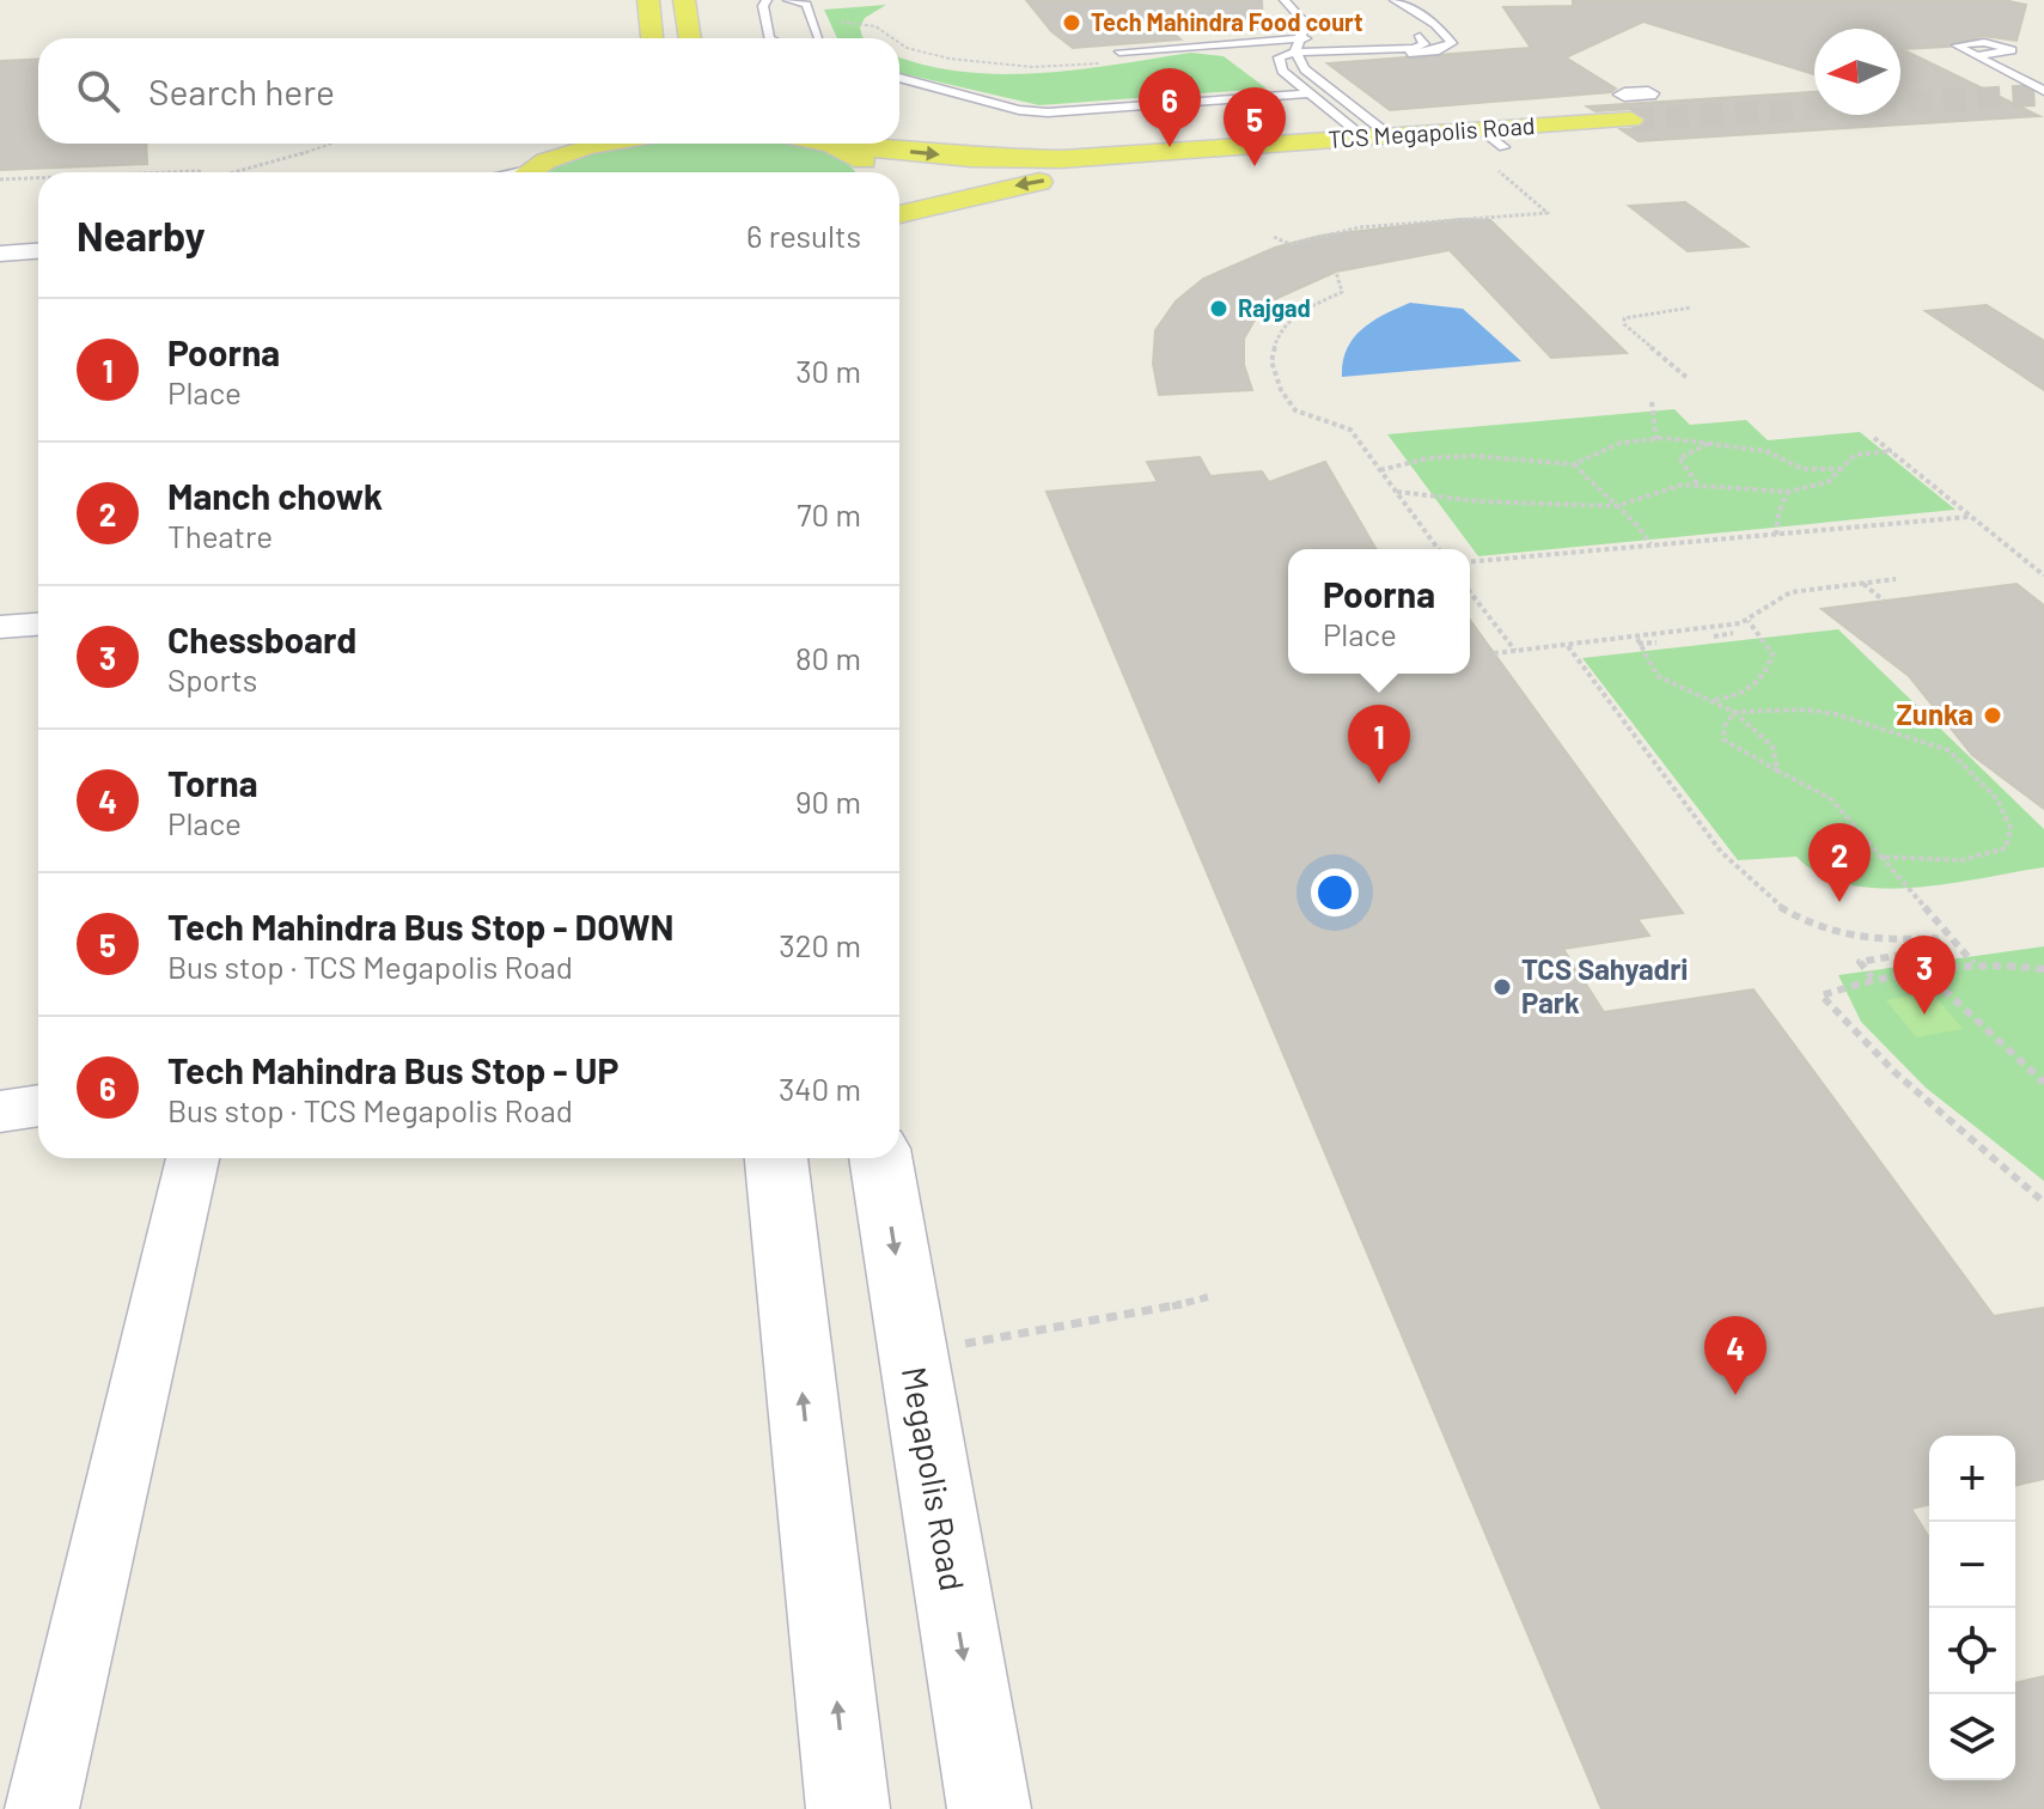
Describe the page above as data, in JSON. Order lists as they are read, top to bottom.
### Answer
{
  "streets": {
    "main road": ["TCS Megapolis Road"],
    "street": ["Megapolis Road"]
  },
  "places": [
    "Tech Mahindra Food court",
    "Rajgad",
    "Zunka",
    "TCS Sahyadri Park"
  ],
  "north": "left",
  "page": {
    "search": "Search here",
    "pins": [
      "6",
      "5",
      "1",
      "2",
      "3",
      "4"
    ],
    "heading": ["Nearby", "6 results"],
    "list": [
      {
        "mark": "1",
        "name": "Poorna",
        "note": "Place",
        "value": "30 m"
      },
      {
        "mark": "2",
        "name": "Manch chowk",
        "note": "Theatre",
        "value": "70 m"
      },
      {
        "mark": "3",
        "name": "Chessboard",
        "note": "Sports",
        "value": "80 m"
      },
      {
        "mark": "4",
        "name": "Torna",
        "note": "Place",
        "value": "90 m"
      },
      {
        "mark": "5",
        "name": "Tech Mahindra Bus Stop - DOWN",
        "note": "Bus stop · TCS Megapolis Road",
        "value": "320 m"
      },
      {
        "mark": "6",
        "name": "Tech Mahindra Bus Stop - UP",
        "note": "Bus stop · TCS Megapolis Road",
        "value": "340 m"
      }
    ],
    "popup": ["Poorna", "Place"],
    "map_buttons": ["+", "−"]
  }
}
